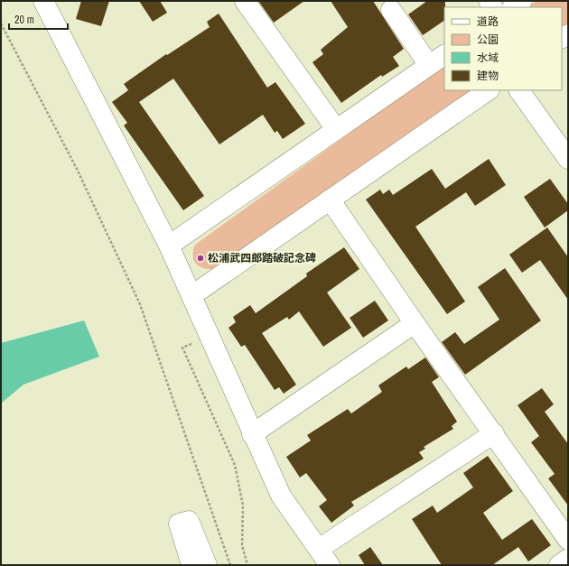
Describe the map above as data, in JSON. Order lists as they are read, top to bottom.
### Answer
{
  "places": ["松浦武四郎踏破記念碑"],
  "legend": [
    "道路",
    "公園",
    "水域",
    "建物"
  ],
  "scale_bar": "20 m"
}
